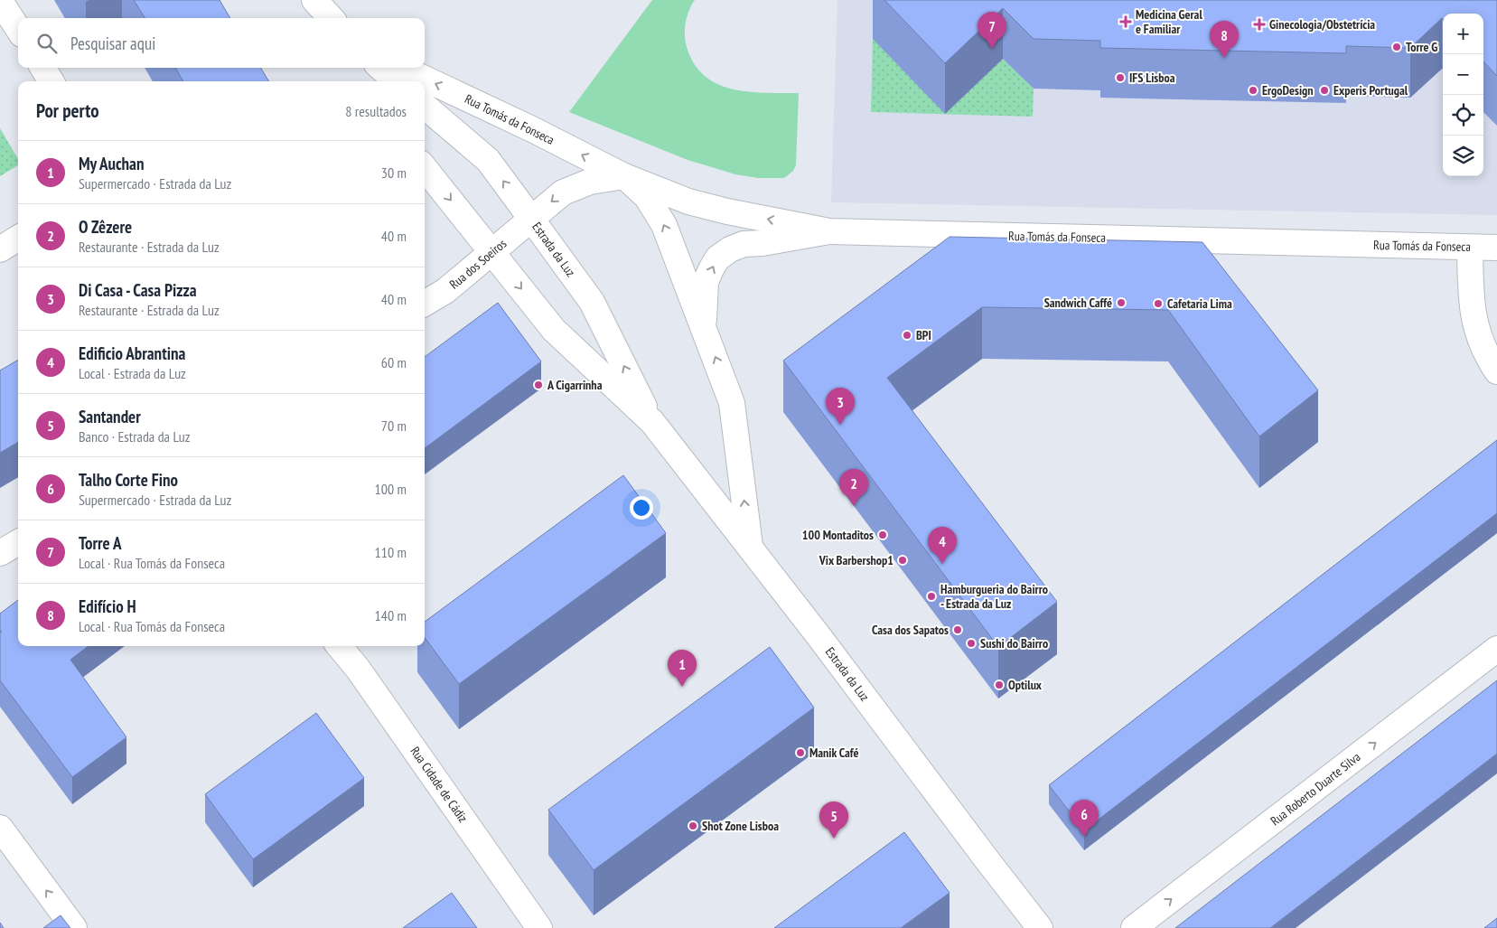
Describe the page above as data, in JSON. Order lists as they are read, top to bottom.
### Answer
{
  "streets": {
    "street": [
      "Rua Tomás da Fonseca",
      "Estrada da Luz",
      "Rua dos Soeiros",
      "Rua Cidade de Cádiz",
      "Rua Roberto Duarte Silva"
    ]
  },
  "crossings": [
    ["Rua Tomás da Fonseca", "Estrada da Luz"],
    ["Rua Tomás da Fonseca", "Rua dos Soeiros"],
    ["Estrada da Luz", "Rua dos Soeiros"]
  ],
  "one_way": ["Rua Tomás da Fonseca", "Rua Roberto Duarte Silva"],
  "places": {
    "health": ["Medicina Geral e Familiar", "Ginecologia/Obstetrícia"],
    "other": [
      "Torre G",
      "IFS Lisboa",
      "ErgoDesign",
      "Experis Portugal",
      "Sandwich Caffé",
      "Cafetaria Lima",
      "BPI",
      "A Cigarrinha",
      "100 Montaditos",
      "Vix Barbershop1",
      "Hamburgueria do Bairro - Estrada da Luz",
      "Casa dos Sapatos",
      "Sushi do Bairro",
      "Optilux",
      "Manik Café",
      "Shot Zone Lisboa"
    ]
  },
  "page": {
    "pins": [
      "7",
      "8",
      "3",
      "2",
      "4",
      "1",
      "6",
      "5"
    ],
    "map_buttons": ["+", "−"],
    "search": "Pesquisar aqui",
    "heading": ["Por perto", "8 resultados"],
    "list": [
      {
        "mark": "1",
        "name": "My Auchan",
        "note": "Supermercado · Estrada da Luz",
        "value": "30 m"
      },
      {
        "mark": "2",
        "name": "O Zêzere",
        "note": "Restaurante · Estrada da Luz",
        "value": "40 m"
      },
      {
        "mark": "3",
        "name": "Di Casa - Casa Pizza",
        "note": "Restaurante · Estrada da Luz",
        "value": "40 m"
      },
      {
        "mark": "4",
        "name": "Edificio Abrantina",
        "note": "Local · Estrada da Luz",
        "value": "60 m"
      },
      {
        "mark": "5",
        "name": "Santander",
        "note": "Banco · Estrada da Luz",
        "value": "70 m"
      },
      {
        "mark": "6",
        "name": "Talho Corte Fino",
        "note": "Supermercado · Estrada da Luz",
        "value": "100 m"
      },
      {
        "mark": "7",
        "name": "Torre A",
        "note": "Local · Rua Tomás da Fonseca",
        "value": "110 m"
      },
      {
        "mark": "8",
        "name": "Edifício H",
        "note": "Local · Rua Tomás da Fonseca",
        "value": "140 m"
      }
    ]
  }
}
